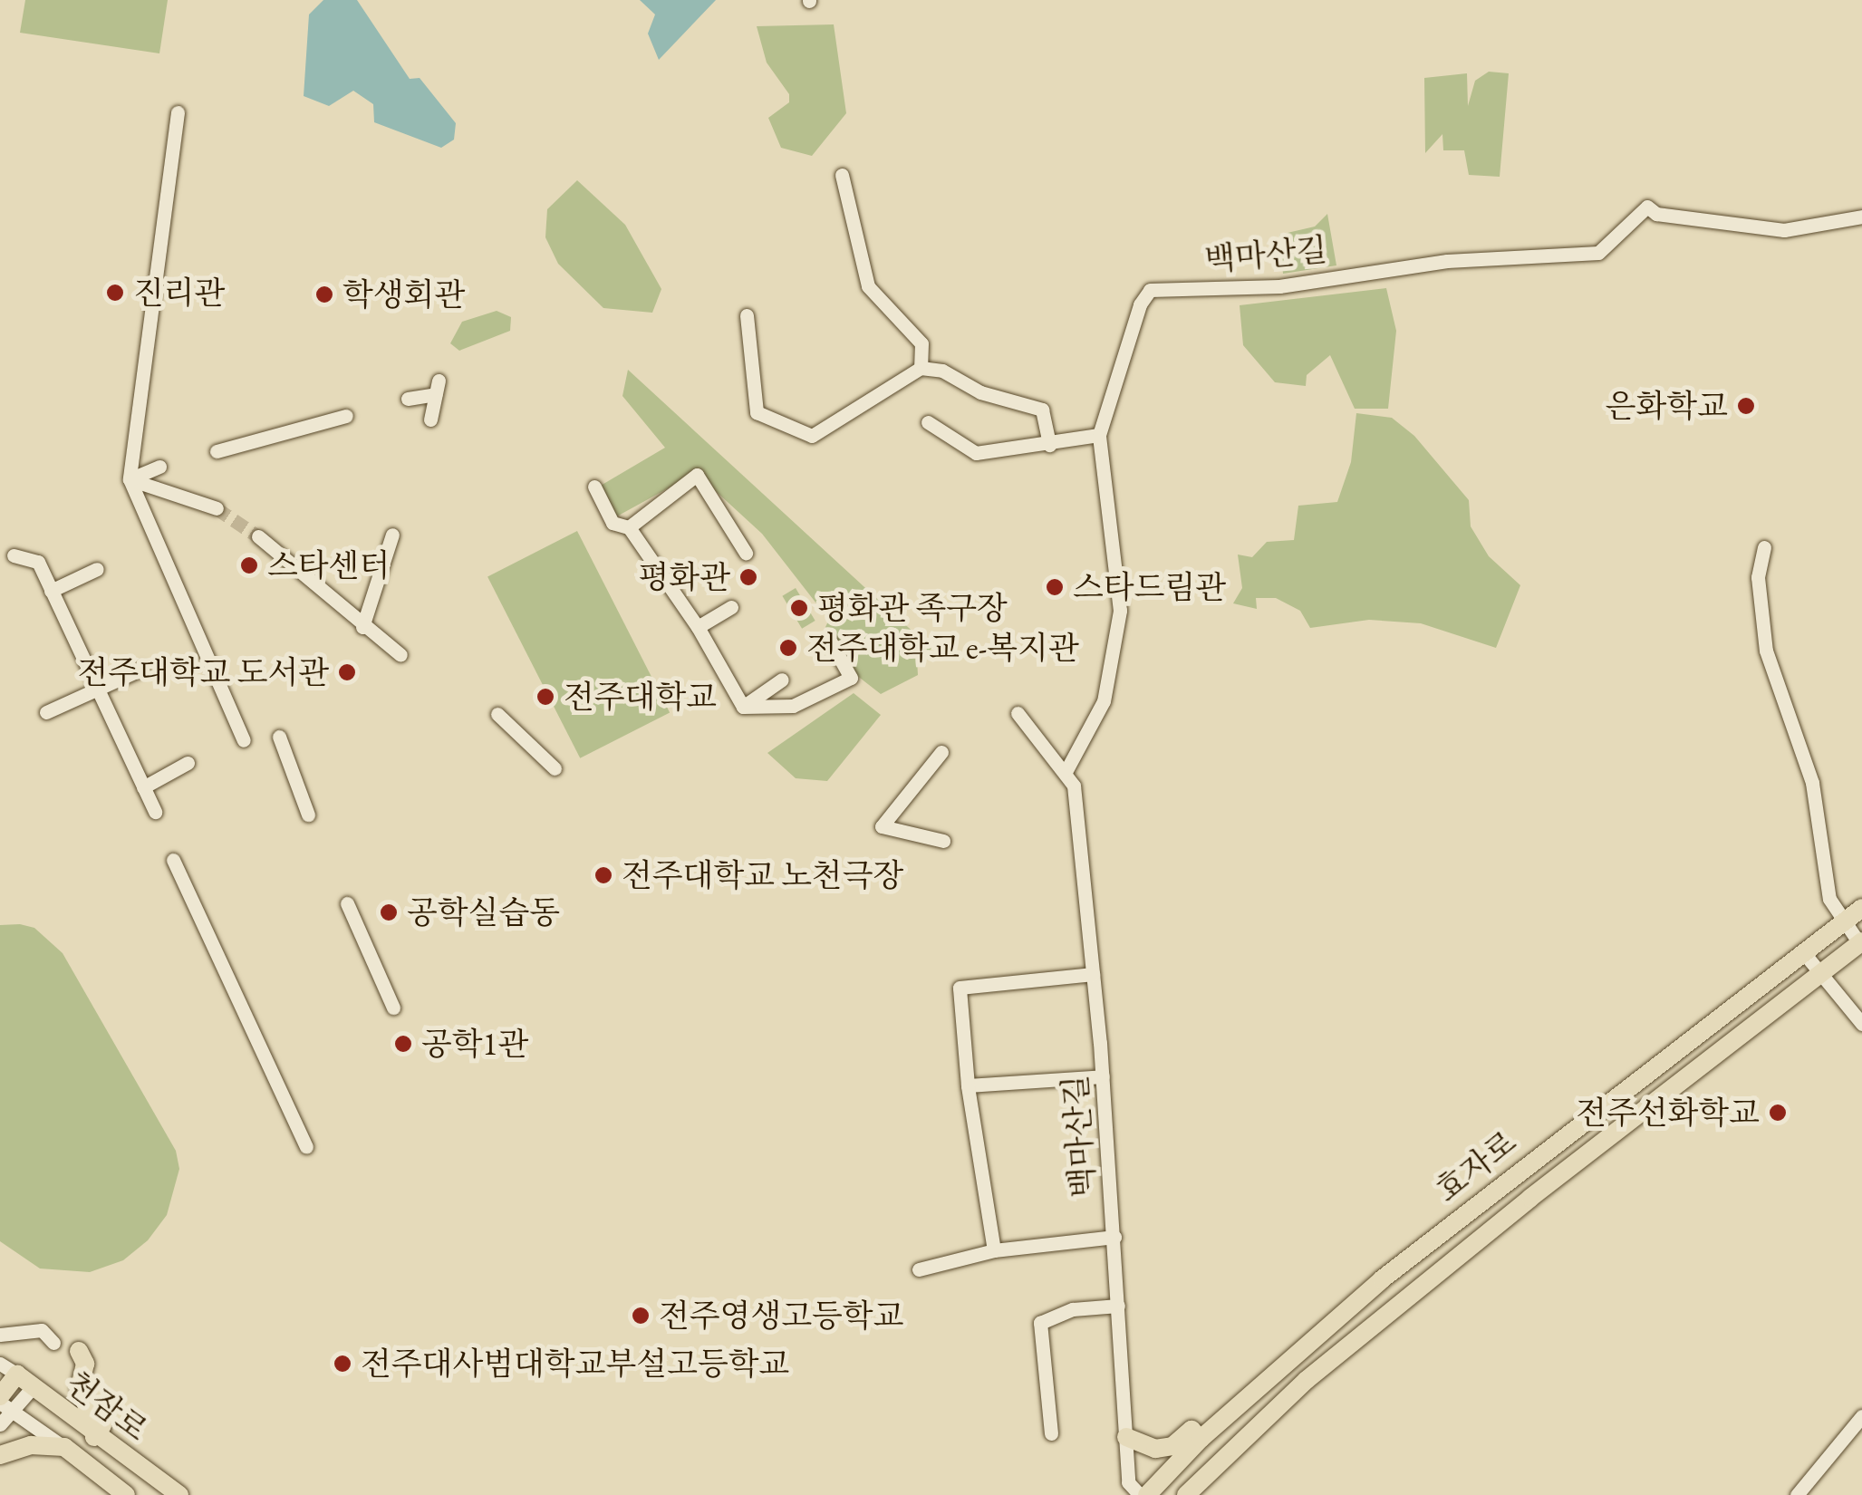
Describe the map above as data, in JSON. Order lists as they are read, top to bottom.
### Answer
{
  "streets": {
    "main road": ["효자로", "천잠로"],
    "street": ["백마산길"]
  },
  "places": [
    "진리관",
    "학생회관",
    "은화학교",
    "스타센터",
    "평화관",
    "스타드림관",
    "평화관 족구장",
    "전주대학교 e-복지관",
    "전주대학교 도서관",
    "전주대학교",
    "전주대학교 노천극장",
    "공학실습동",
    "공학1관",
    "전주선화학교",
    "전주영생고등학교",
    "전주대사범대학교부설고등학교"
  ]
}
